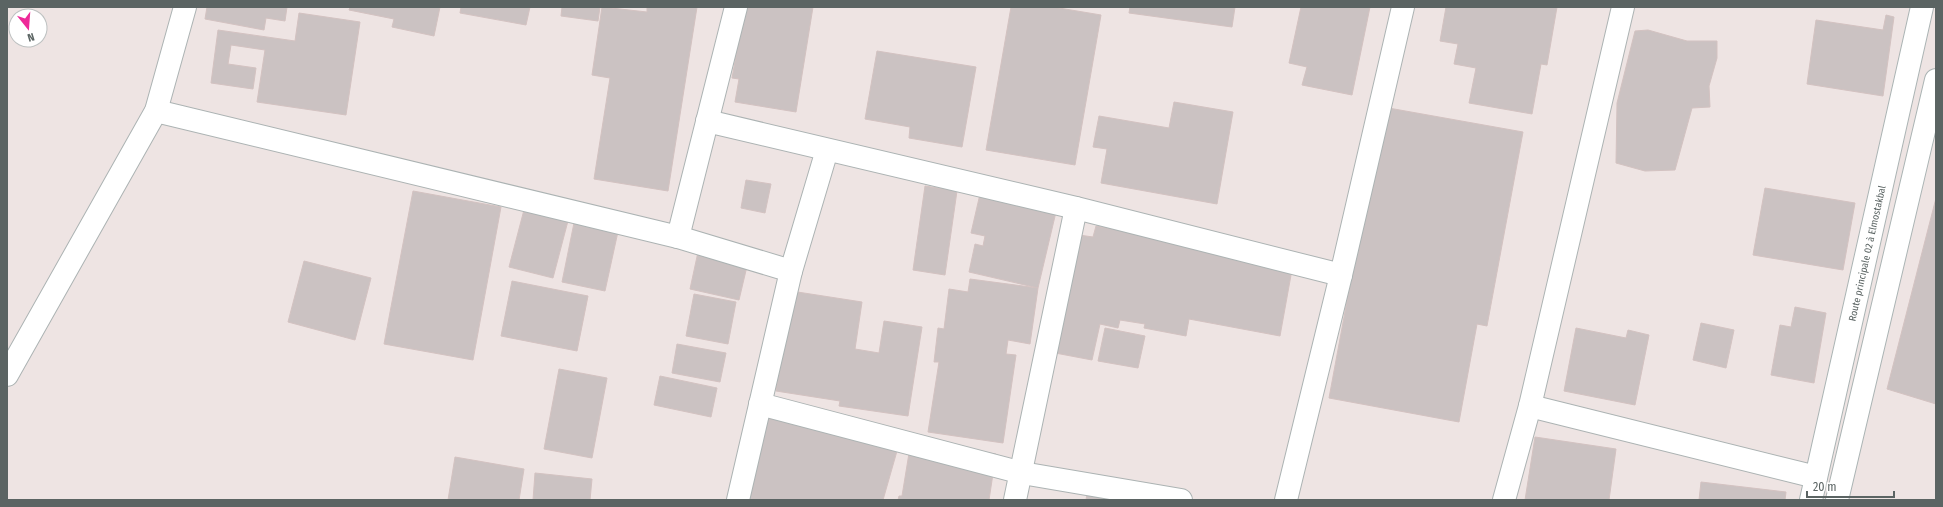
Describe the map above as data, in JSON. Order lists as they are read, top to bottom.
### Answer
{
  "streets": {
    "street": ["Route principale 02 à Elmostakbal"]
  },
  "scale_bar": "20 m",
  "north": "bottom"
}
